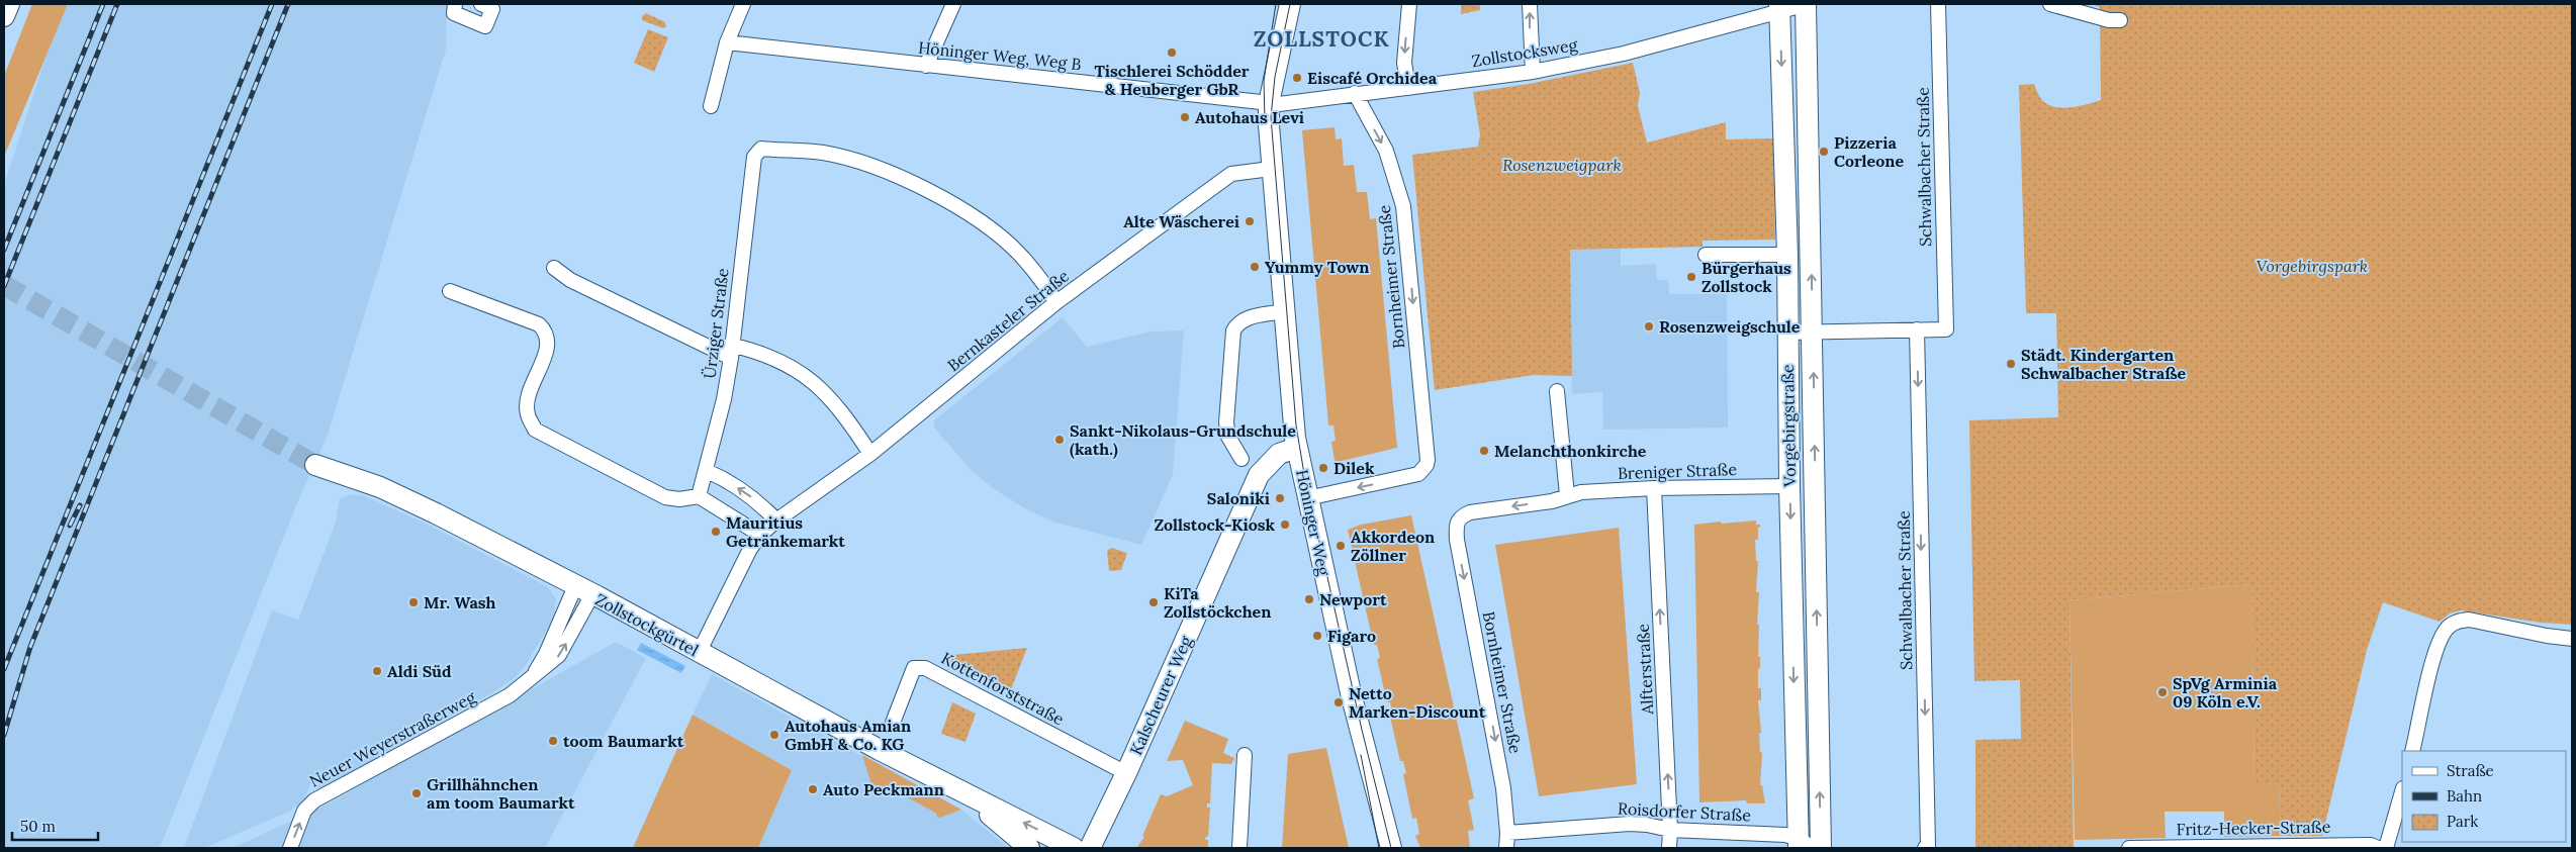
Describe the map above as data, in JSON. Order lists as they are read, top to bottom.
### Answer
{
  "streets": {
    "main road": [
      "Vorgebirgstraße",
      "Höninger Weg",
      "Zollstockgürtel",
      "Kalscheurer Weg"
    ],
    "street": [
      "Zollstocksweg",
      "Höninger Weg, Weg B",
      "Schwalbacher Straße",
      "Bornheimer Straße",
      "Bernkasteler Straße",
      "Ürziger Straße",
      "Breniger Straße",
      "Alfterstraße",
      "Kottenforststraße",
      "Neuer Weyerstraßerweg",
      "Roisdorfer Straße",
      "Fritz-Hecker-Straße"
    ]
  },
  "crossings": [
    ["Zollstocksweg", "Höninger Weg, Weg B"],
    ["Zollstocksweg", "Bornheimer Straße"],
    ["Zollstocksweg", "Vorgebirgstraße"],
    ["Zollstocksweg", "Höninger Weg"],
    ["Höninger Weg, Weg B", "Höninger Weg"],
    ["Bornheimer Straße", "Breniger Straße"],
    ["Bornheimer Straße", "Höninger Weg"],
    ["Bornheimer Straße", "Roisdorfer Straße"],
    ["Bernkasteler Straße", "Ürziger Straße"],
    ["Bernkasteler Straße", "Höninger Weg"],
    ["Bernkasteler Straße", "Zollstockgürtel"],
    ["Vorgebirgstraße", "Breniger Straße"],
    ["Vorgebirgstraße", "Roisdorfer Straße"],
    ["Breniger Straße", "Alfterstraße"],
    ["Höninger Weg", "Kalscheurer Weg"],
    ["Zollstockgürtel", "Neuer Weyerstraßerweg"],
    ["Alfterstraße", "Roisdorfer Straße"],
    ["Kottenforststraße", "Kalscheurer Weg"]
  ],
  "one_way": [
    "Schwalbacher Straße",
    "Bornheimer Straße",
    "Alfterstraße",
    "Neuer Weyerstraßerweg"
  ],
  "districts": ["ZOLLSTOCK"],
  "parks": ["Rosenzweigpark", "Vorgebirgspark"],
  "places": [
    "Tischlerei Schödder & Heuberger GbR",
    "Eiscafé Orchidea",
    "Autohaus Levi",
    "Pizzeria Corleone",
    "Alte Wäscherei",
    "Yummy Town",
    "Bürgerhaus Zollstock",
    "Rosenzweigschule",
    "Städt. Kindergarten Schwalbacher Straße",
    "Sankt-Nikolaus-Grundschule (kath.)",
    "Melanchthonkirche",
    "Dilek",
    "Saloniki",
    "Zollstock-Kiosk",
    "Mauritius Getränkemarkt",
    "Akkordeon Zöllner",
    "Newport",
    "Mr. Wash",
    "KiTa Zollstöckchen",
    "Figaro",
    "Aldi Süd",
    "SpVg Arminia 09 Köln e.V.",
    "Netto Marken-Discount",
    "Autohaus Amian GmbH & Co. KG",
    "toom Baumarkt",
    "Auto Peckmann",
    "Grillhähnchen am toom Baumarkt"
  ],
  "legend": ["Straße", "Bahn", "Park"],
  "scale_bar": "50 m"
}
